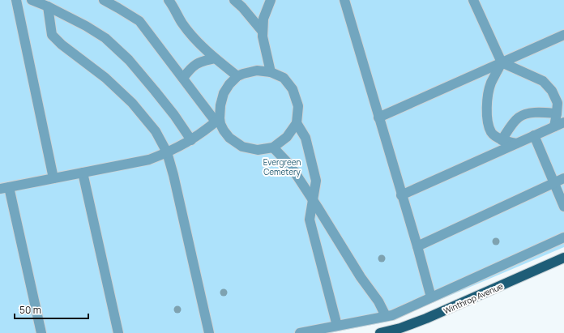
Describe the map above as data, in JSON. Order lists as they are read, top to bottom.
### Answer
{
  "streets": {
    "main road": ["Winthrop Avenue"]
  },
  "parks": ["Evergreen Cemetery"],
  "scale_bar": "50 m"
}
